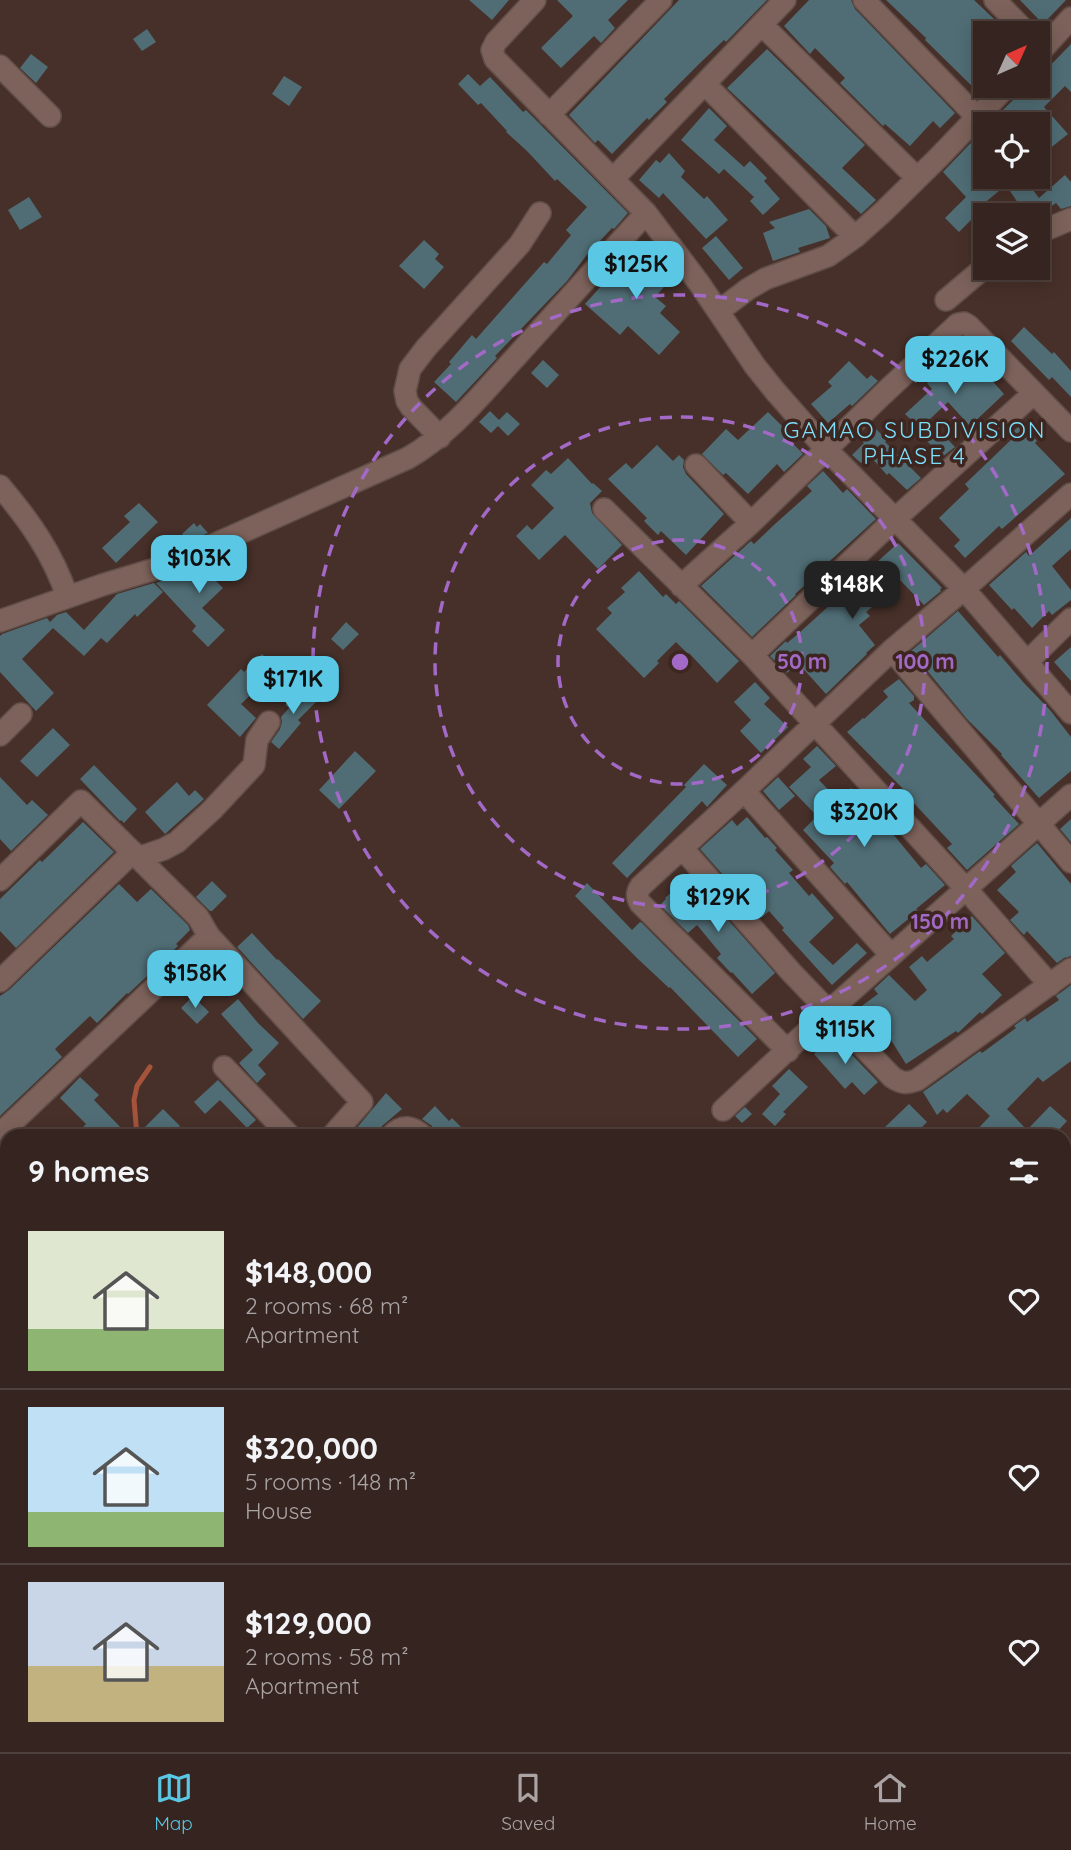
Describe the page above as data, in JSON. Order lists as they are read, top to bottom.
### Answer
{
  "districts": ["GAMAO SUBDIVISION PHASE 4"],
  "north": "top right",
  "page": {
    "price": [
      "$125K",
      "$226K",
      "$103K",
      "$148K",
      "$171K",
      "$320K",
      "$129K",
      "$158K",
      "$115K"
    ],
    "heading": "9 homes",
    "list": [
      {
        "name": "$148,000",
        "note": "2 rooms · 68 m² · Apartment"
      },
      {
        "name": "$320,000",
        "note": "5 rooms · 148 m² · House"
      },
      {
        "name": "$129,000",
        "note": "2 rooms · 58 m² · Apartment"
      }
    ],
    "tabs": ["Map", "Saved", "Home"]
  },
  "rings": ["50 m", "100 m", "150 m"]
}
